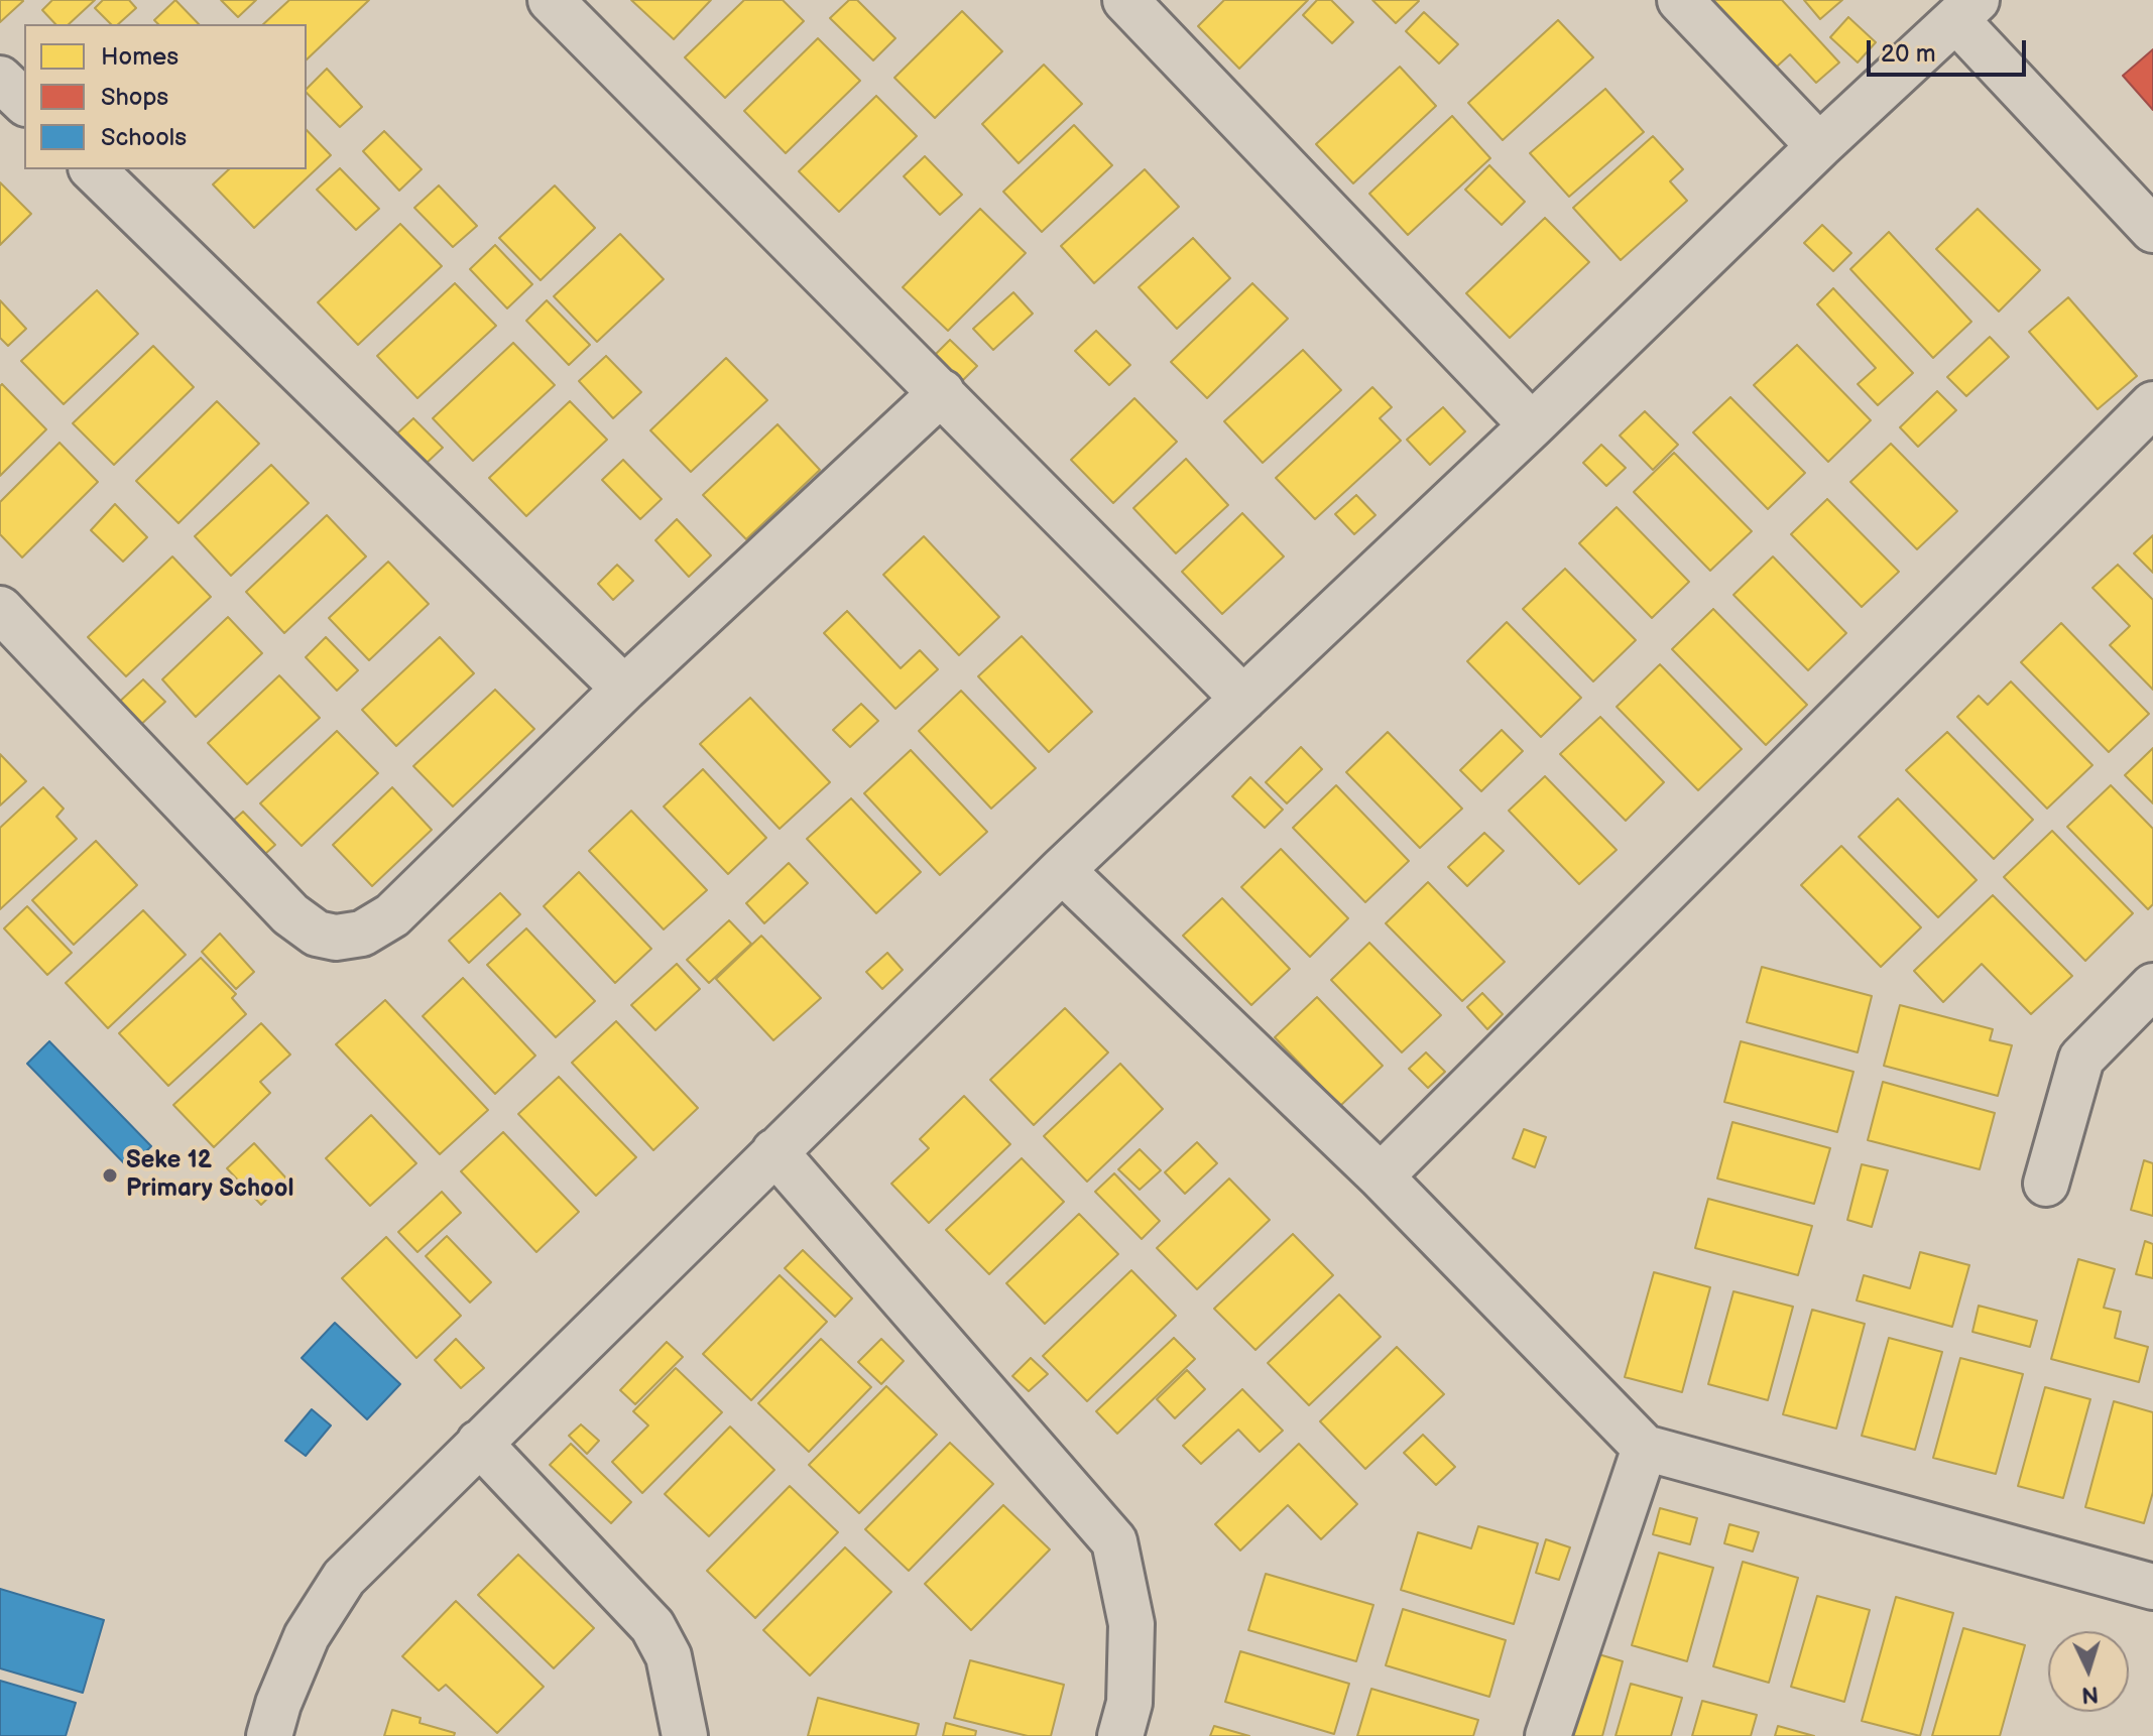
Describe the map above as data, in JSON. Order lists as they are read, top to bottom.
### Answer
{
  "places": ["Seke 12 Primary School"],
  "legend": ["Homes", "Shops", "Schools"],
  "scale_bar": "20 m",
  "north": "bottom"
}
